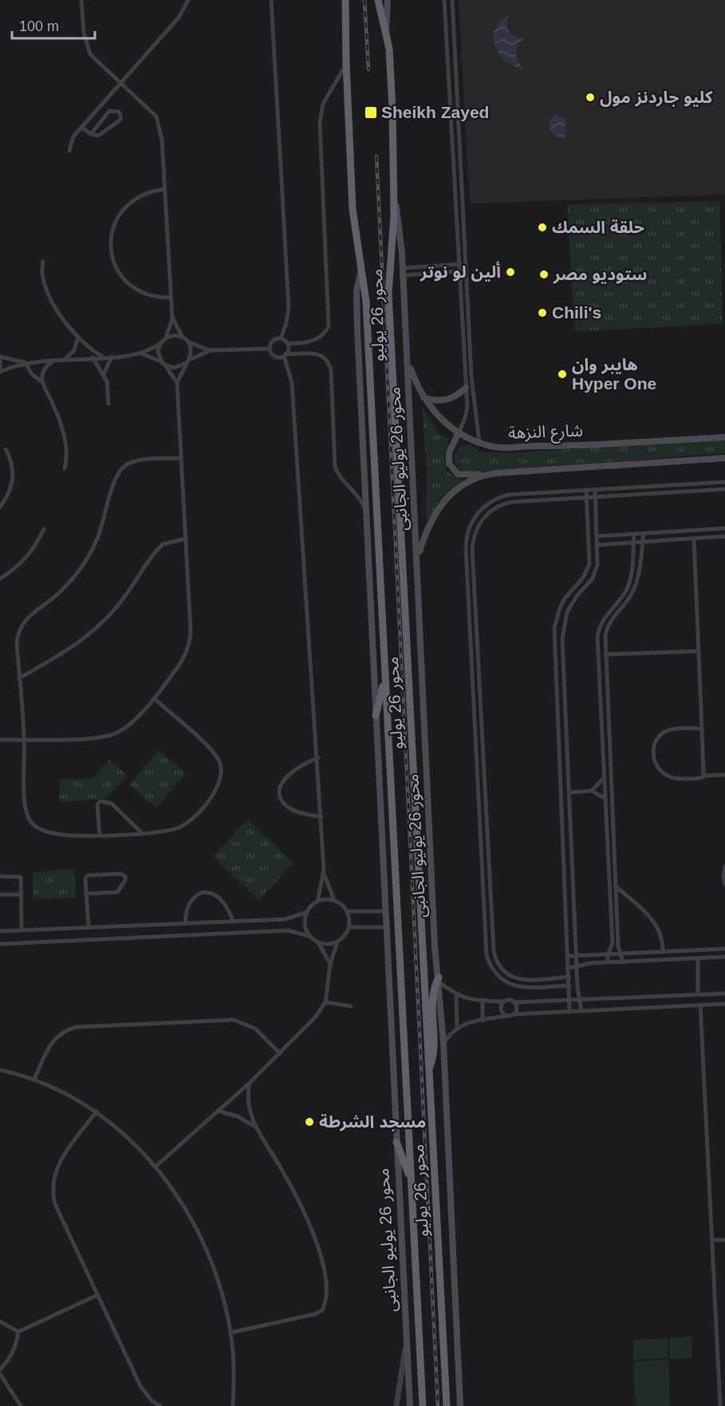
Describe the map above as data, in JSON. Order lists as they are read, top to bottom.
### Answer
{
  "streets": {
    "highway": ["محور 26 يوليو"],
    "main road": ["شارع النزهة", "محور 26 يوليو الجانبى"]
  },
  "crossings": [
    ["محور 26 يوليو", "محور 26 يوليو الجانبى"],
    ["شارع النزهة", "محور 26 يوليو الجانبى"]
  ],
  "places": {
    "other": [
      "كليو جاردنز مول",
      "حلقة السمك",
      "ألين لو نوتر",
      "ستوديو مصر",
      "Chili's",
      "هايبر وان Hyper One",
      "مسجد الشرطة"
    ],
    "transit": ["Sheikh Zayed"]
  },
  "scale_bar": "100 m"
}
